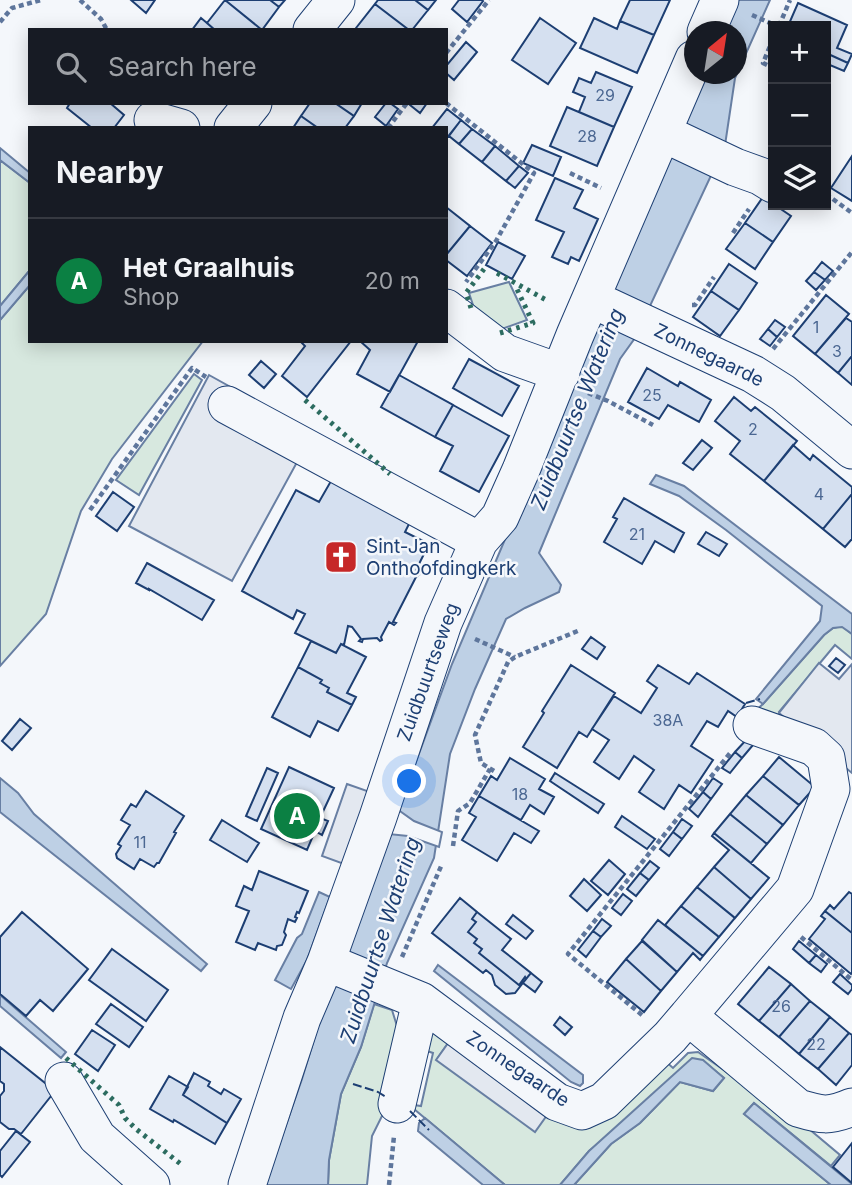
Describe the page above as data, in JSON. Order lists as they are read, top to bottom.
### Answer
{
  "streets": {
    "street": ["Zonnegaarde", "Zuidbuurtseweg"]
  },
  "crossings": [
    ["Zonnegaarde", "Zuidbuurtseweg"]
  ],
  "water": ["Zuidbuurtse Watering"],
  "places": {
    "church": ["Sint-Jan Onthoofdingkerk"]
  },
  "house_numbers": [
    "29",
    "28",
    "1",
    "3",
    "25",
    "2",
    "4",
    "21",
    "38A",
    "18",
    "11",
    "26",
    "22"
  ],
  "north": "top right",
  "page": {
    "map_buttons": ["+", "−"],
    "search": "Search here",
    "heading": "Nearby",
    "list": [
      {
        "mark": "A",
        "name": "Het Graalhuis",
        "note": "Shop",
        "value": "20 m"
      }
    ],
    "pins": "A"
  }
}
